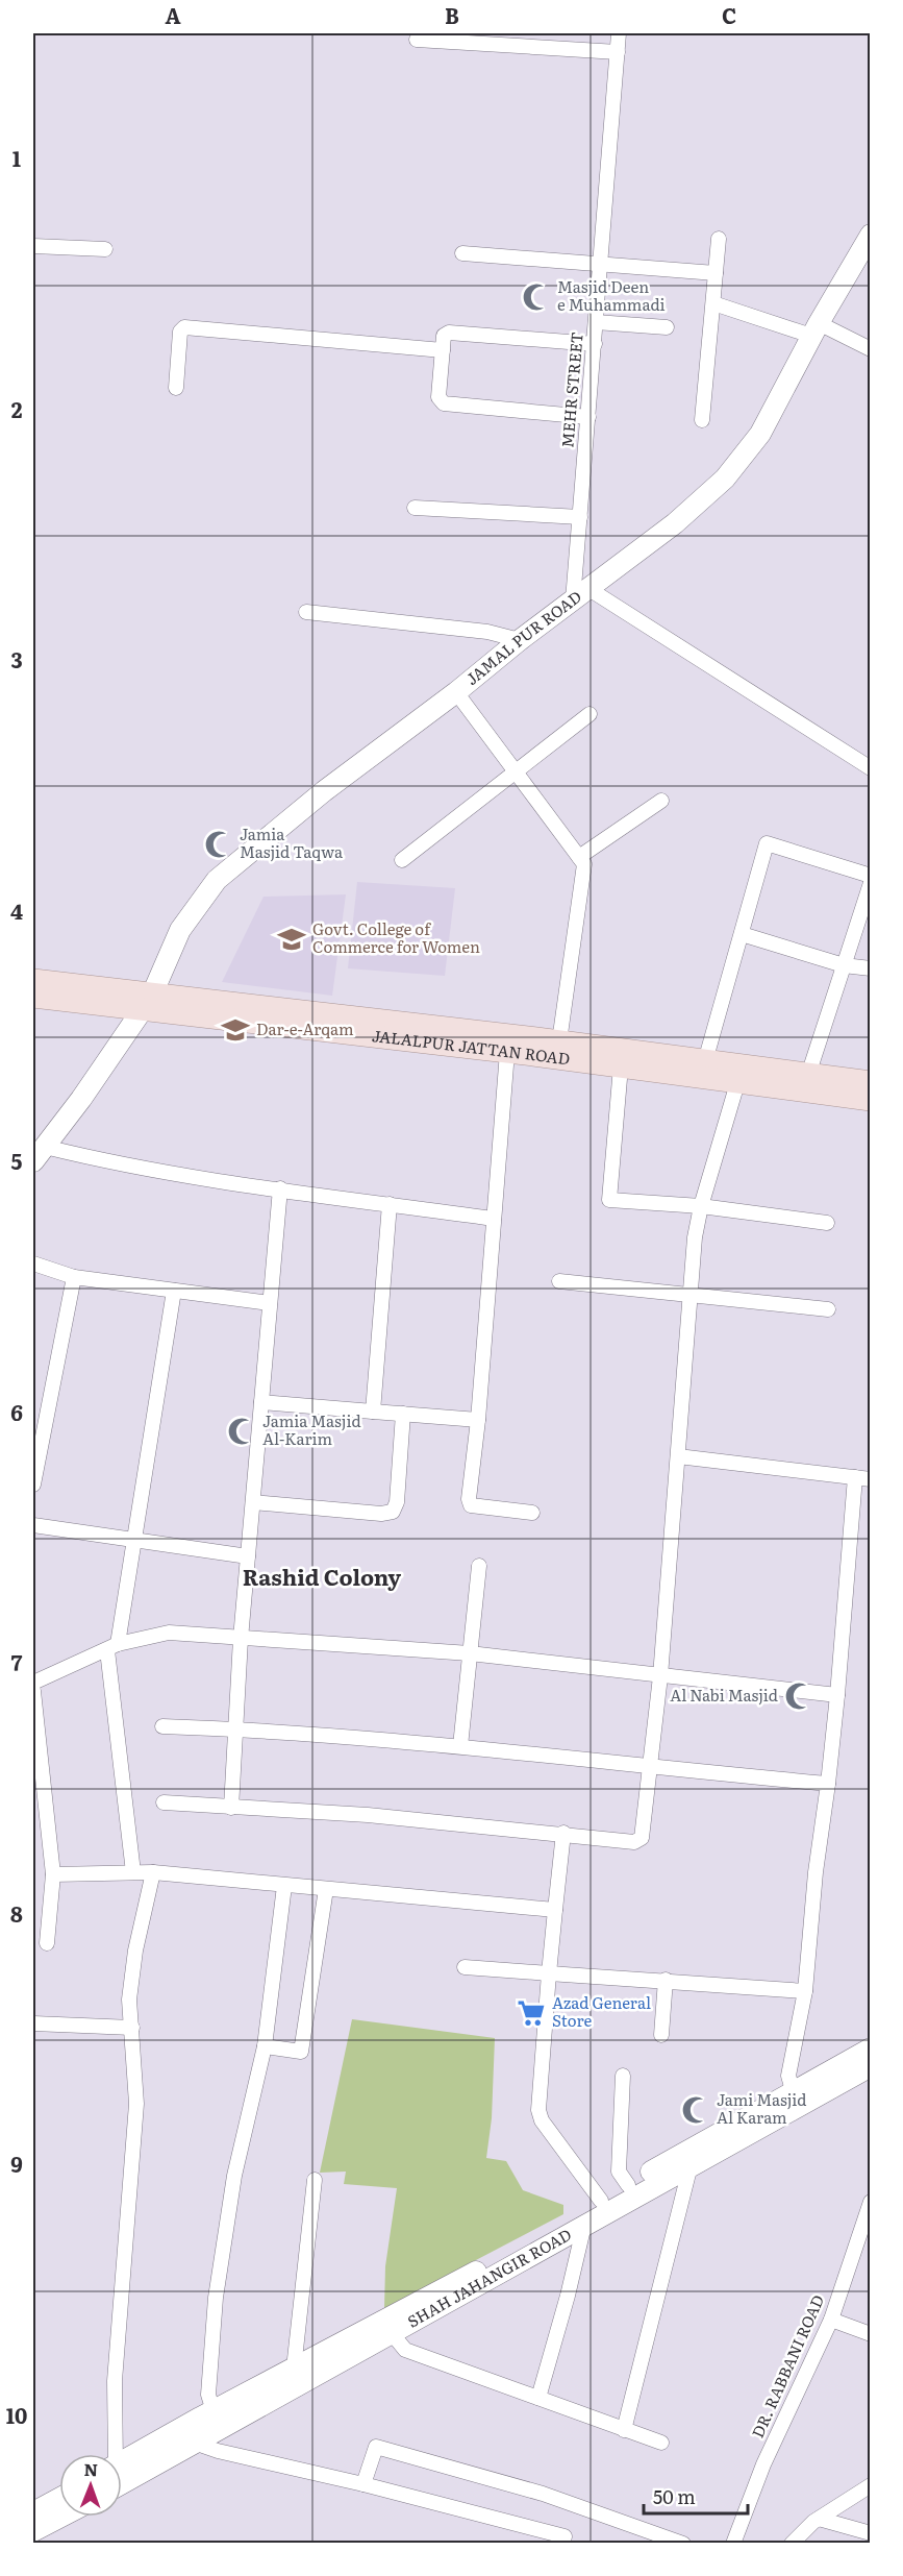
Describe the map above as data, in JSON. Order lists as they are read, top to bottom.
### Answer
{
  "streets": {
    "main road": ["JALALPUR JATTAN ROAD"],
    "street": [
      "MEHR STREET",
      "JAMAL PUR ROAD",
      "SHAH JAHANGIR ROAD",
      "DR. RABBANI ROAD"
    ]
  },
  "crossings": [
    ["MEHR STREET", "JAMAL PUR ROAD"],
    ["JAMAL PUR ROAD", "JALALPUR JATTAN ROAD"]
  ],
  "districts": ["Rashid Colony"],
  "places": {
    "mosque": [
      "Masjid Deen e Muhammadi",
      "Jamia Masjid Taqwa",
      "Jamia Masjid Al-Karim",
      "Al Nabi Masjid",
      "Jami Masjid Al Karam"
    ],
    "school or university": ["Govt. College of Commerce for Women", "Dar-e-Arqam"],
    "supermarket": ["Azad General Store"]
  },
  "scale_bar": "50 m",
  "north": "top",
  "grid": {
    "columns": ["A", "B", "C"],
    "rows": [
      "1",
      "2",
      "3",
      "4",
      "5",
      "6",
      "7",
      "8",
      "9",
      "10"
    ]
  }
}
